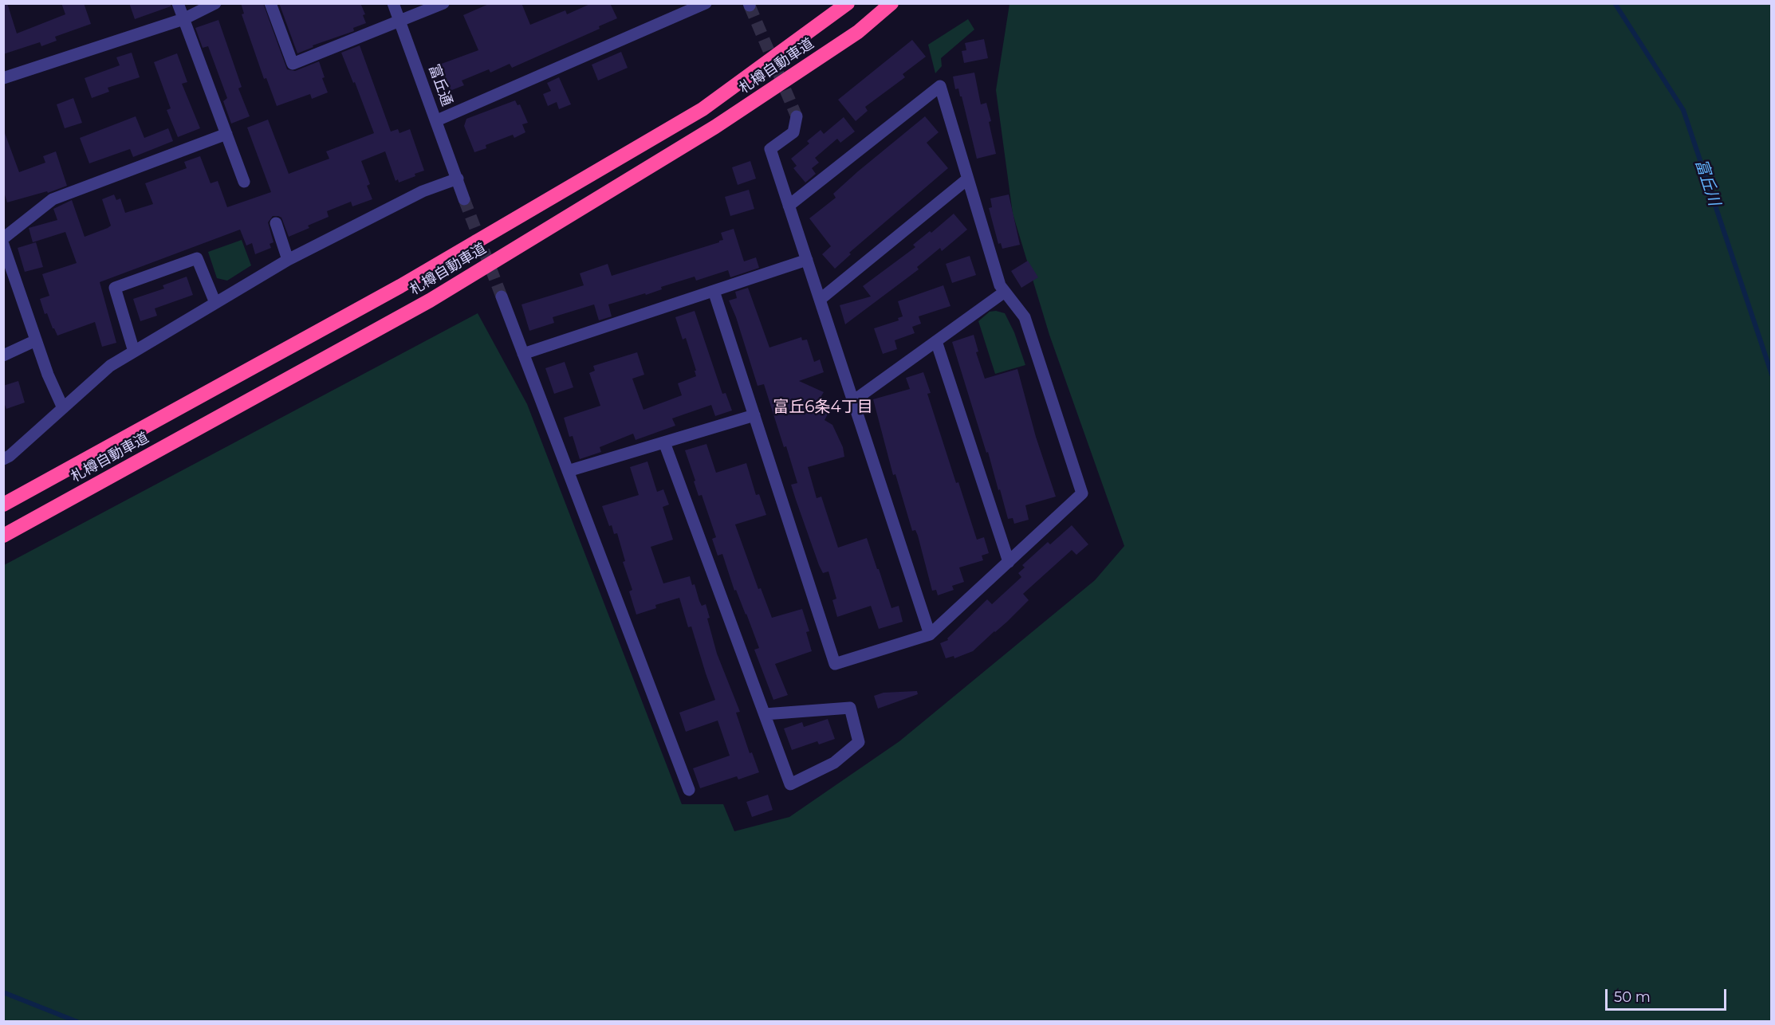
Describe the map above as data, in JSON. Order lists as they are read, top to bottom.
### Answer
{
  "streets": {
    "highway": ["札樽自動車道"],
    "street": ["富丘通"]
  },
  "districts": ["富丘6条4丁目"],
  "water": ["富丘川"],
  "scale_bar": "50 m"
}
